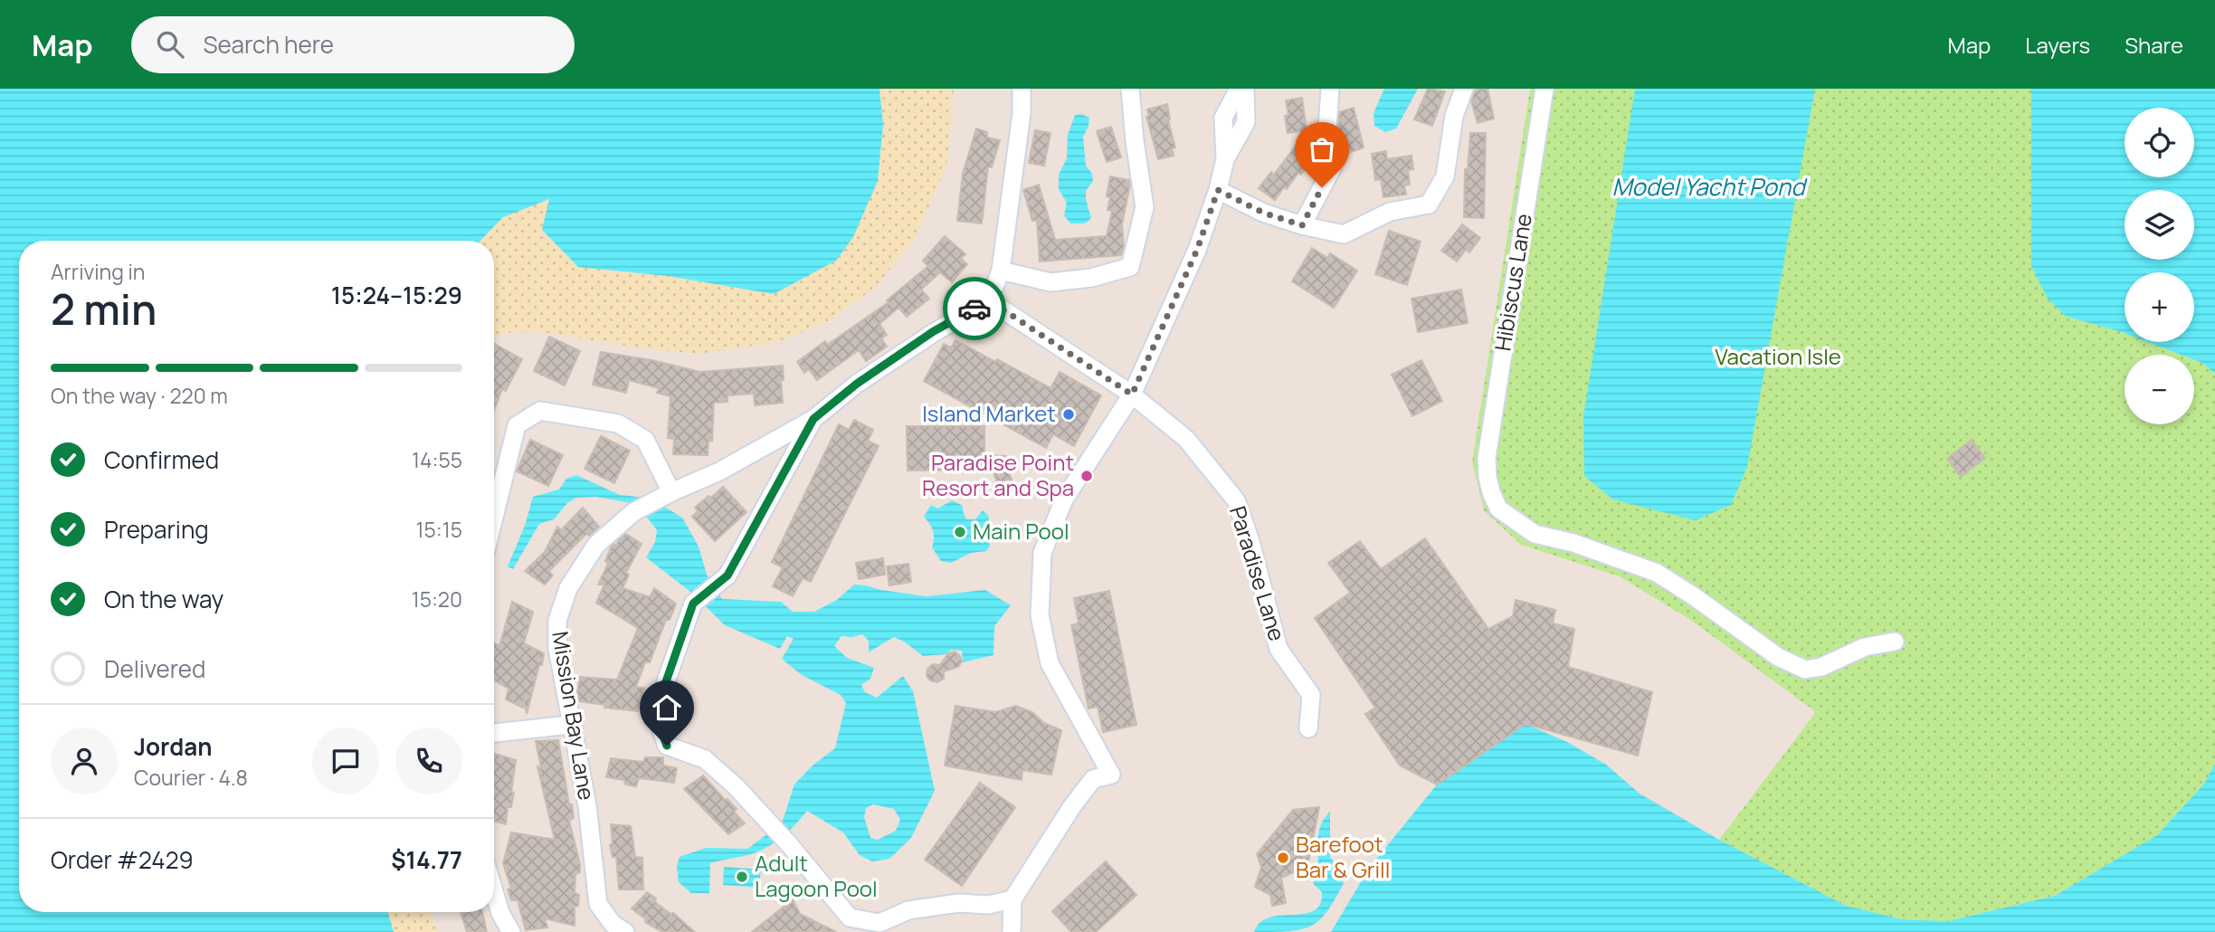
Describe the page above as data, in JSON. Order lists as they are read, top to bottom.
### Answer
{
  "streets": {
    "street": ["Hibiscus Lane", "Paradise Lane", "Mission Bay Lane"]
  },
  "crossings": [
    ["Paradise Lane", "Mission Bay Lane"]
  ],
  "water": ["Model Yacht Pond"],
  "parks": ["Vacation Isle"],
  "places": [
    "Island Market",
    "Paradise Point Resort and Spa",
    "Main Pool",
    "Barefoot Bar & Grill",
    "Adult Lagoon Pool"
  ],
  "page": {
    "header": "Map",
    "search": "Search here",
    "nav": ["Map", "Layers", "Share"],
    "map_buttons": ["+", "−"],
    "heading": ["2 min", "Arriving in", "15:24–15:29"],
    "panel": [
      "Jordan",
      "Courier · 4.8",
      "Order #2429",
      "$14.77"
    ],
    "bar": "On the way · 220 m",
    "list": [
      ["Confirmed", "14:55"],
      ["Preparing", "15:15"],
      ["On the way", "15:20"],
      "Delivered"
    ]
  }
}
